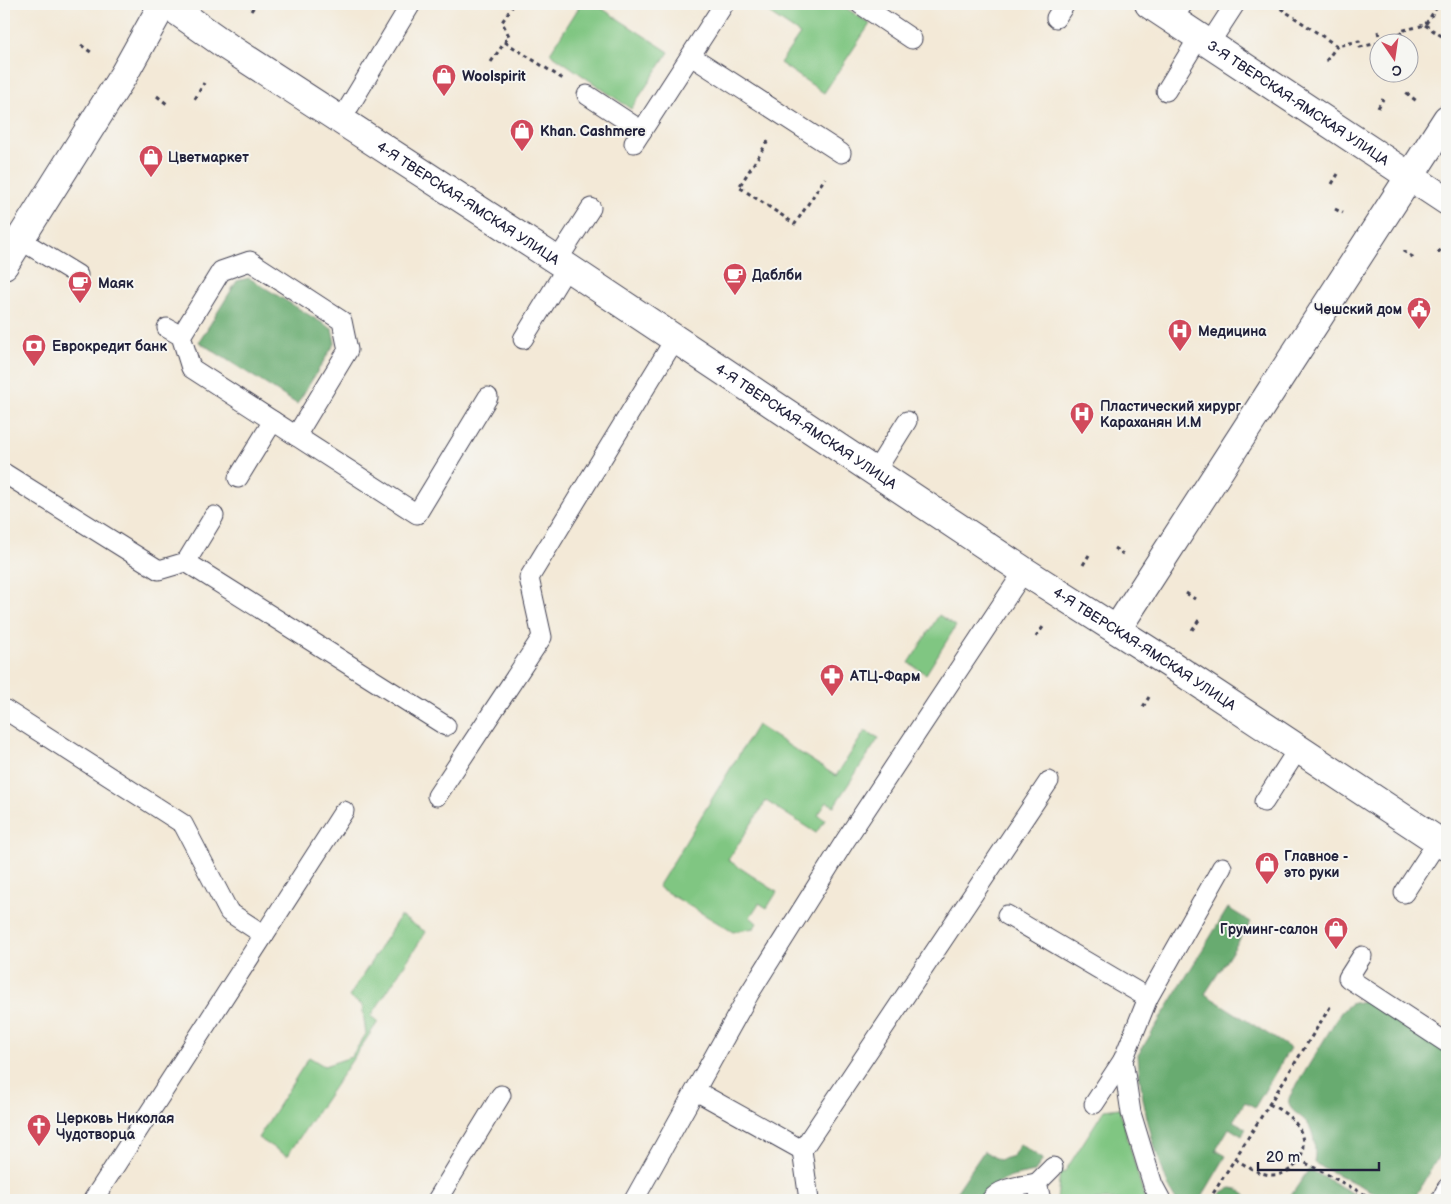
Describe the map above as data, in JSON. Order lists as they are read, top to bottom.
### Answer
{
  "streets": {
    "street": ["3-Я ТВЕРСКАЯ-ЯМСКАЯ УЛИЦА", "4-Я ТВЕРСКАЯ-ЯМСКАЯ УЛИЦА"]
  },
  "places": {
    "shop": [
      "Woolspirit",
      "Khan. Cashmere",
      "Цветмаркет",
      "Главное - это руки",
      "Груминг-салон"
    ],
    "cafe": ["Даблби", "Маяк"],
    "public building": ["Чешский дом"],
    "hospital": ["Медицина", "Пластический хирург Караханян И.М"],
    "bank": ["Еврокредит банк"],
    "pharmacy": ["АТЦ-Фарм"],
    "church": ["Церковь Николая Чудотворца"]
  },
  "scale_bar": "20 m",
  "north": "bottom"
}
